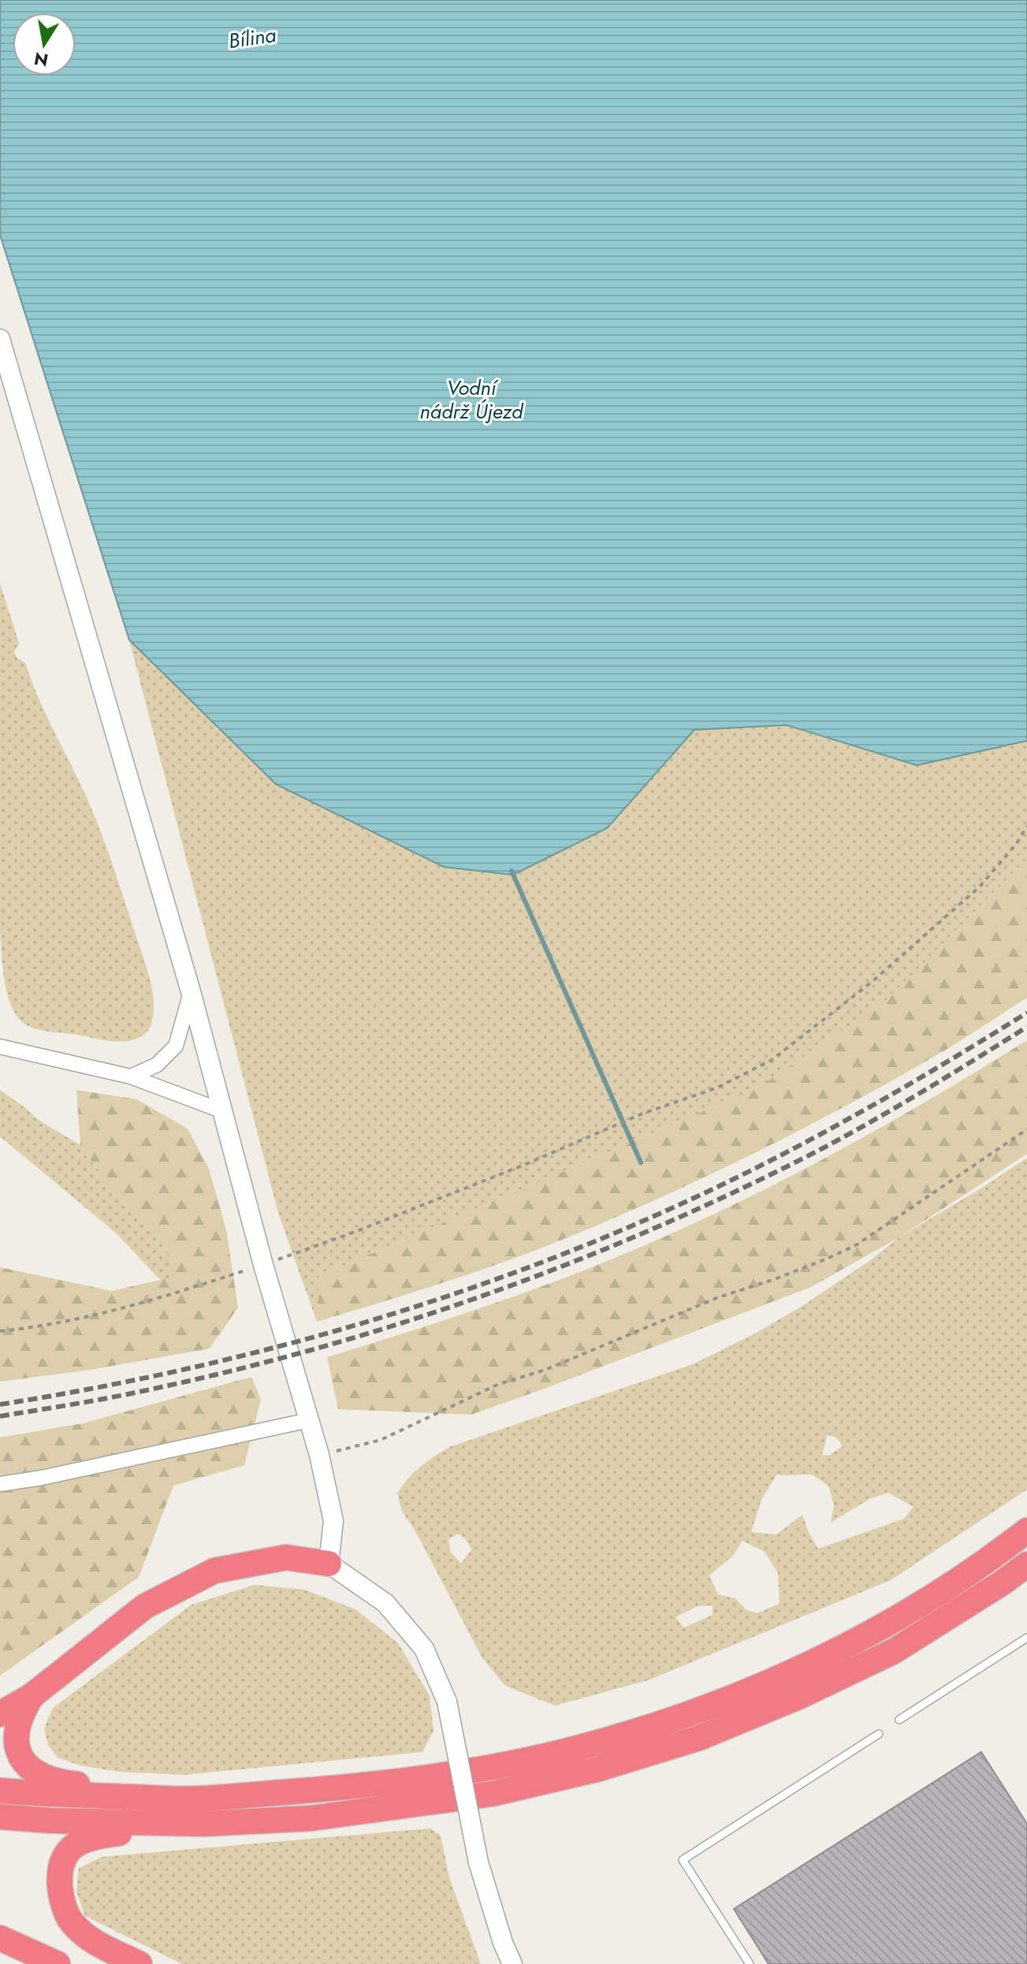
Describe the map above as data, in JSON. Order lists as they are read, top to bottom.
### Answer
{
  "water": ["Bílina", "Vodní nádrž Újezd"],
  "north": "bottom"
}
